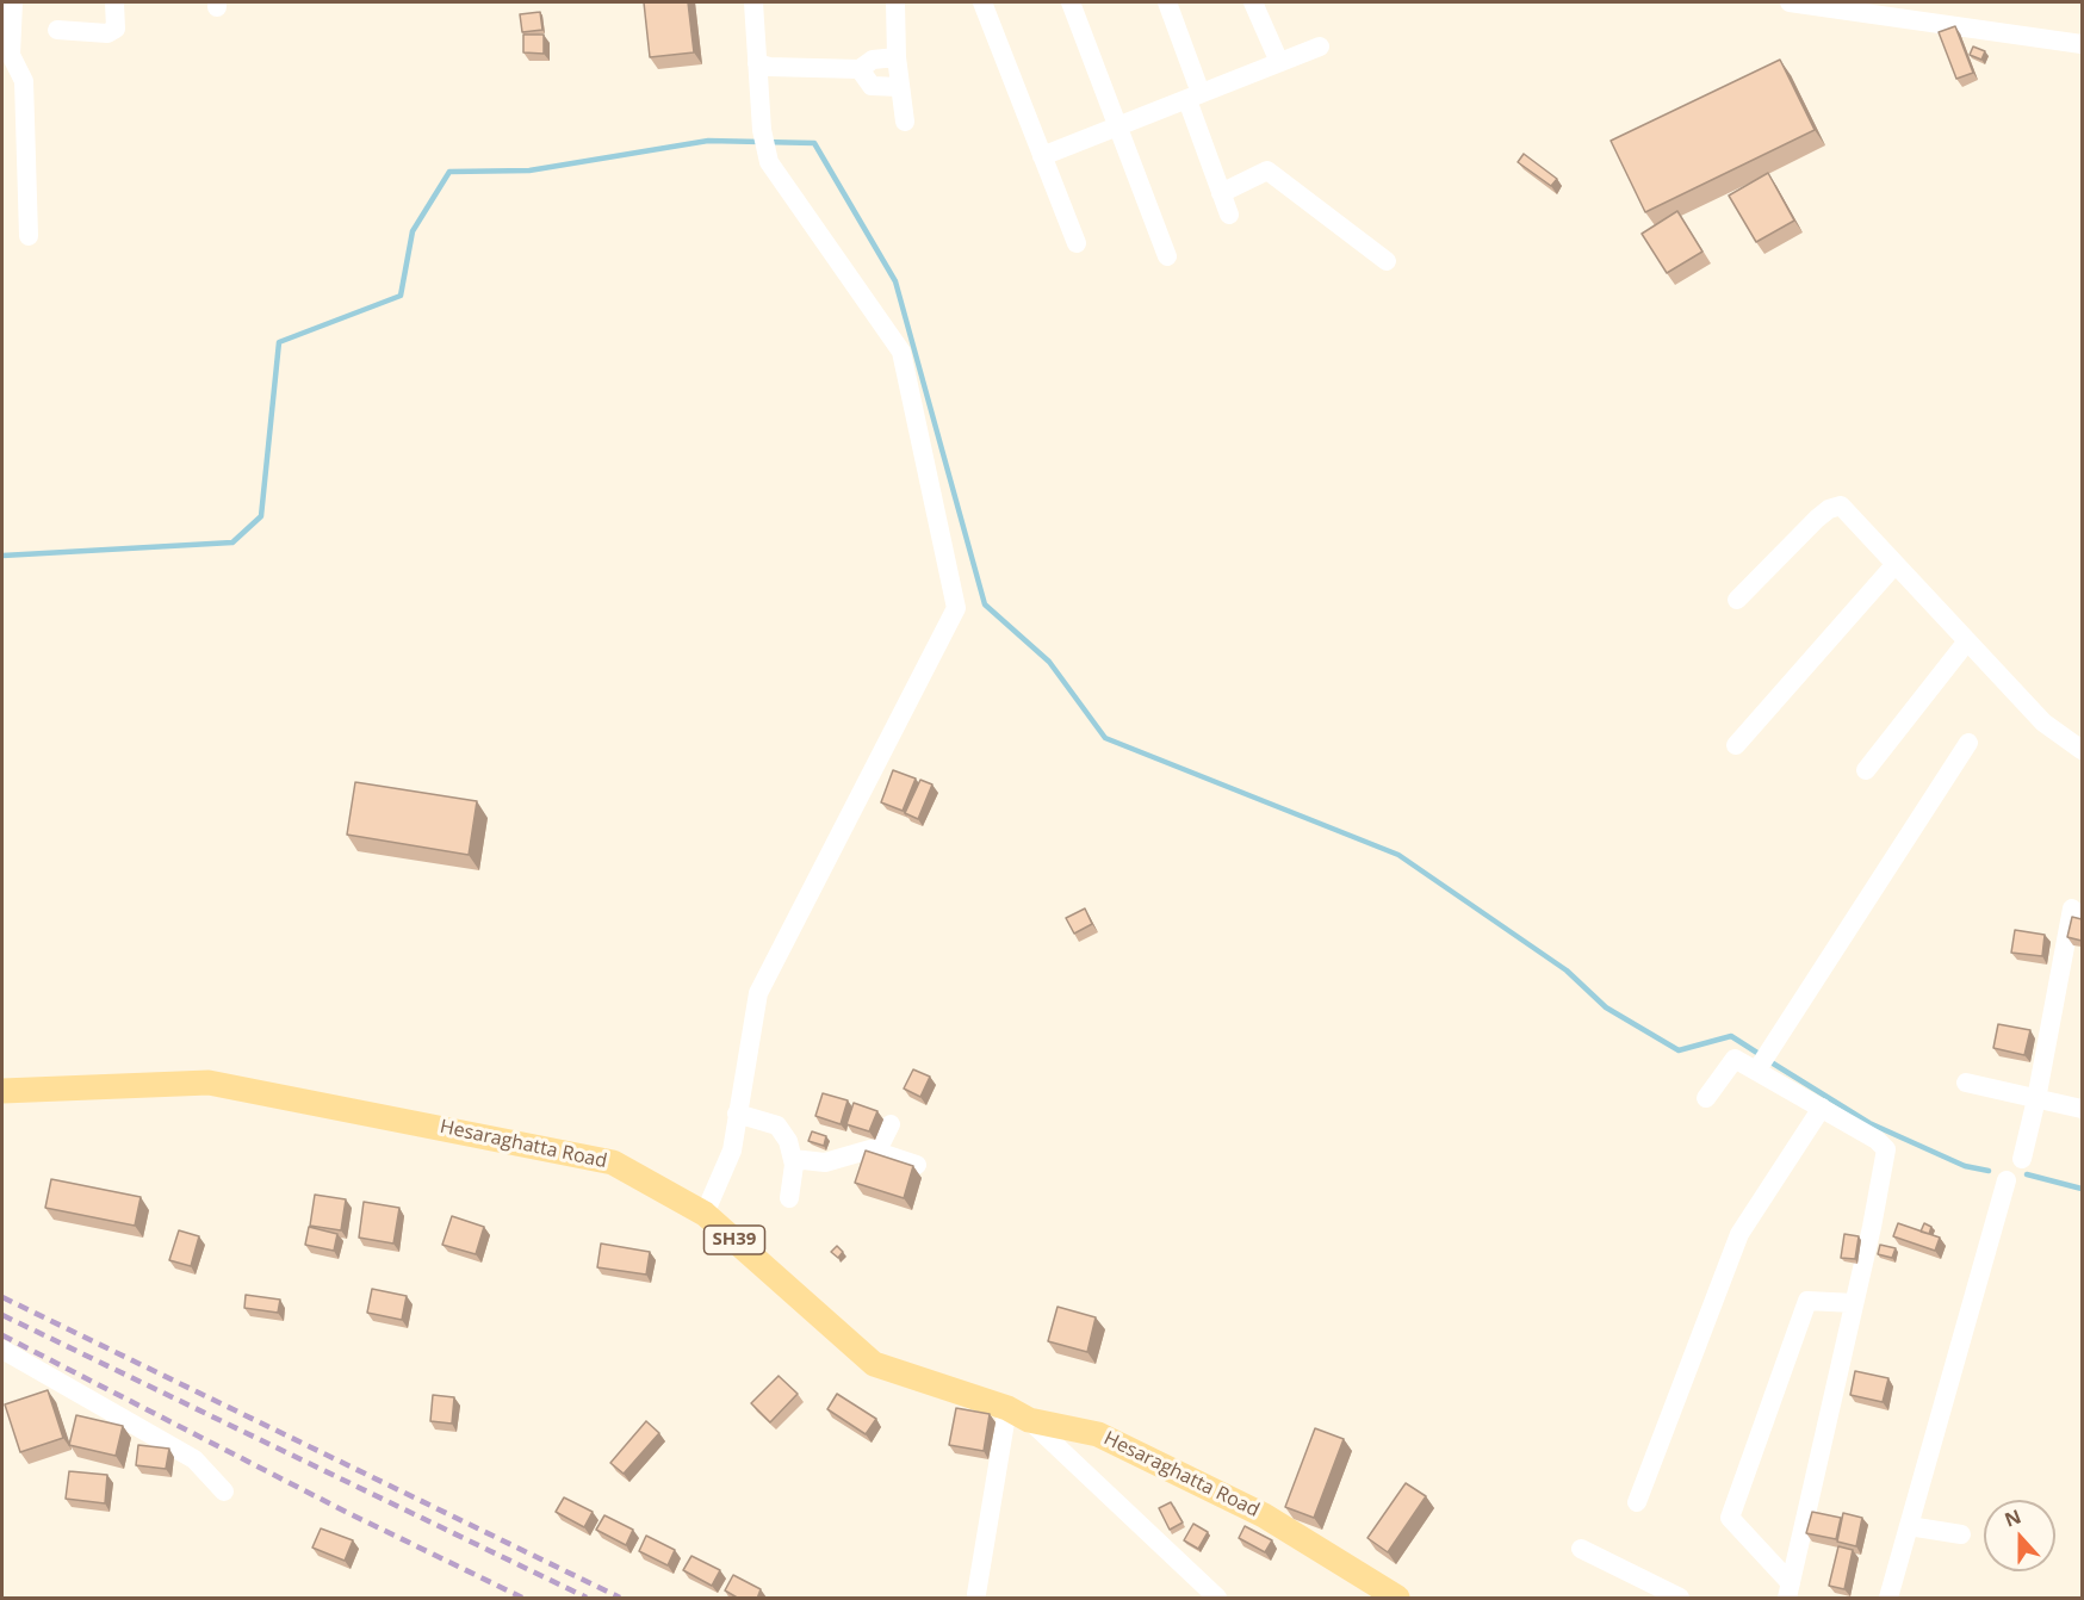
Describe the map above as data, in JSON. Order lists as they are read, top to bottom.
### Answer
{
  "streets": {
    "main road": ["Hesaraghatta Road", "SH39"]
  },
  "north": "top"
}
